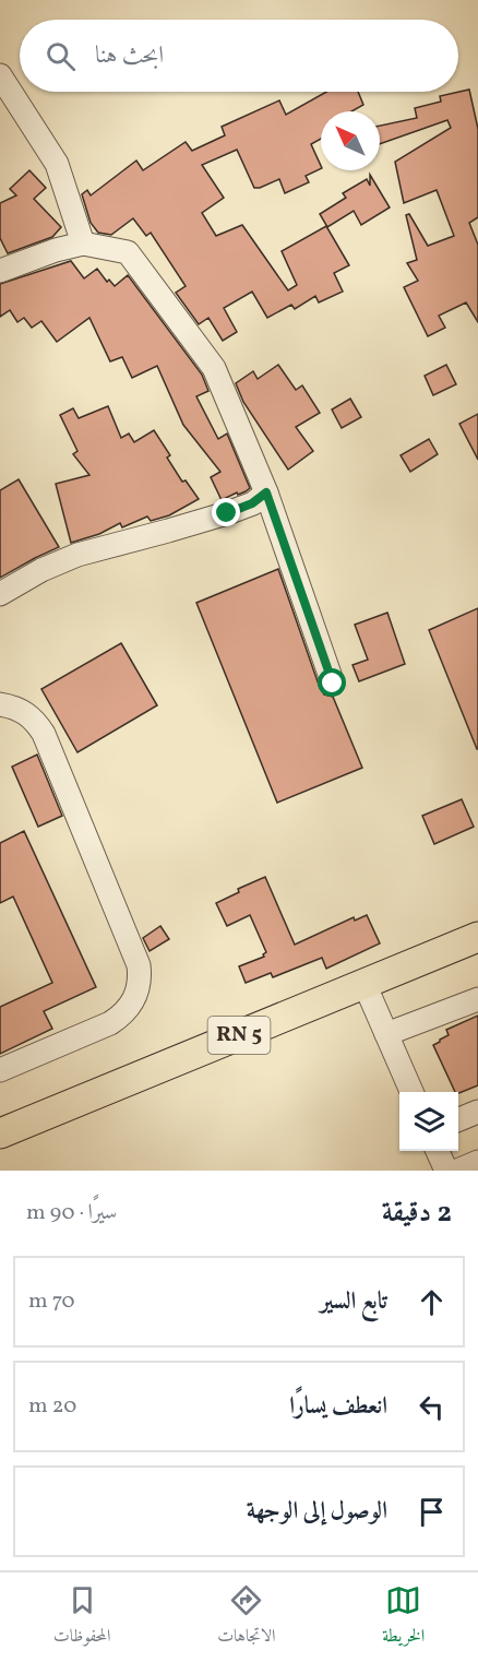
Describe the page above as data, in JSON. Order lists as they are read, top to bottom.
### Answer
{
  "streets": {
    "main road": ["RN 5"]
  },
  "north": "top left",
  "page": {
    "search": "ابحث هنا",
    "heading": ["2 دقيقة", "سيرًا · 90 m"],
    "list": [
      ["تابع السير", "70 m"],
      ["انعطف يسارًا", "20 m"],
      "الوصول إلى الوجهة"
    ],
    "nav": ["الخريطة", "الاتجاهات", "المحفوظات"]
  }
}
